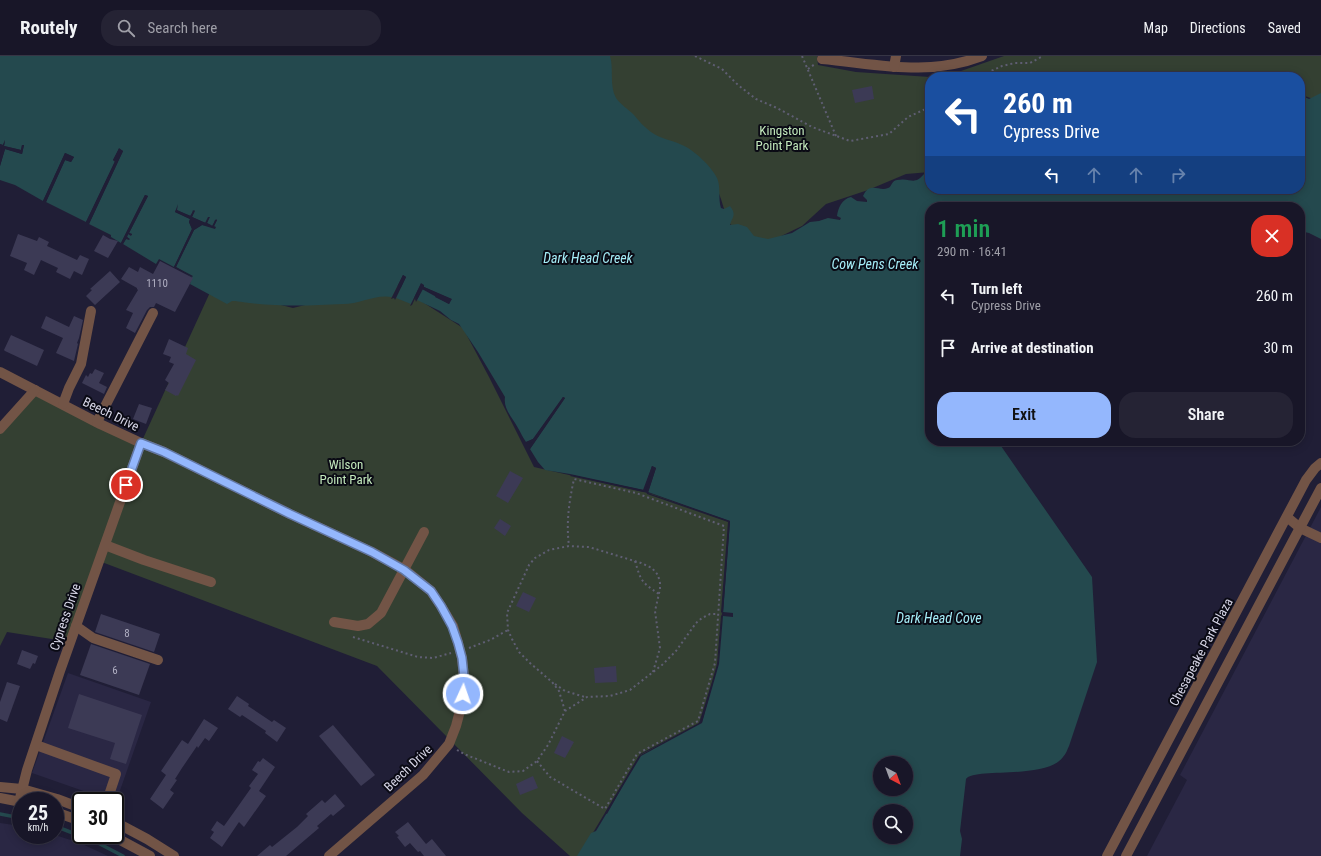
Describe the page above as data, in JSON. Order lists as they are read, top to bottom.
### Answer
{
  "streets": {
    "street": ["Beech Drive", "Cypress Drive", "Chesapeake Park Plaza"]
  },
  "crossings": [
    ["Beech Drive", "Cypress Drive"]
  ],
  "water": ["Dark Head Creek", "Cow Pens Creek", "Dark Head Cove"],
  "parks": ["Kingston Point Park", "Wilson Point Park"],
  "house_numbers": ["1110", "8", "6"],
  "north": "bottom right",
  "page": {
    "header": "Routely",
    "search": "Search here",
    "nav": ["Map", "Directions", "Saved"],
    "turn": ["260 m", "Cypress Drive"],
    "heading": ["1 min", "290 m · 16:41"],
    "list": [
      {
        "name": "Turn left",
        "note": "Cypress Drive",
        "value": "260 m"
      },
      {
        "name": "Arrive at destination",
        "value": "30 m"
      }
    ],
    "buttons": ["Exit", "Share"],
    "speed": "25 km/h",
    "limit": "30"
  }
}
